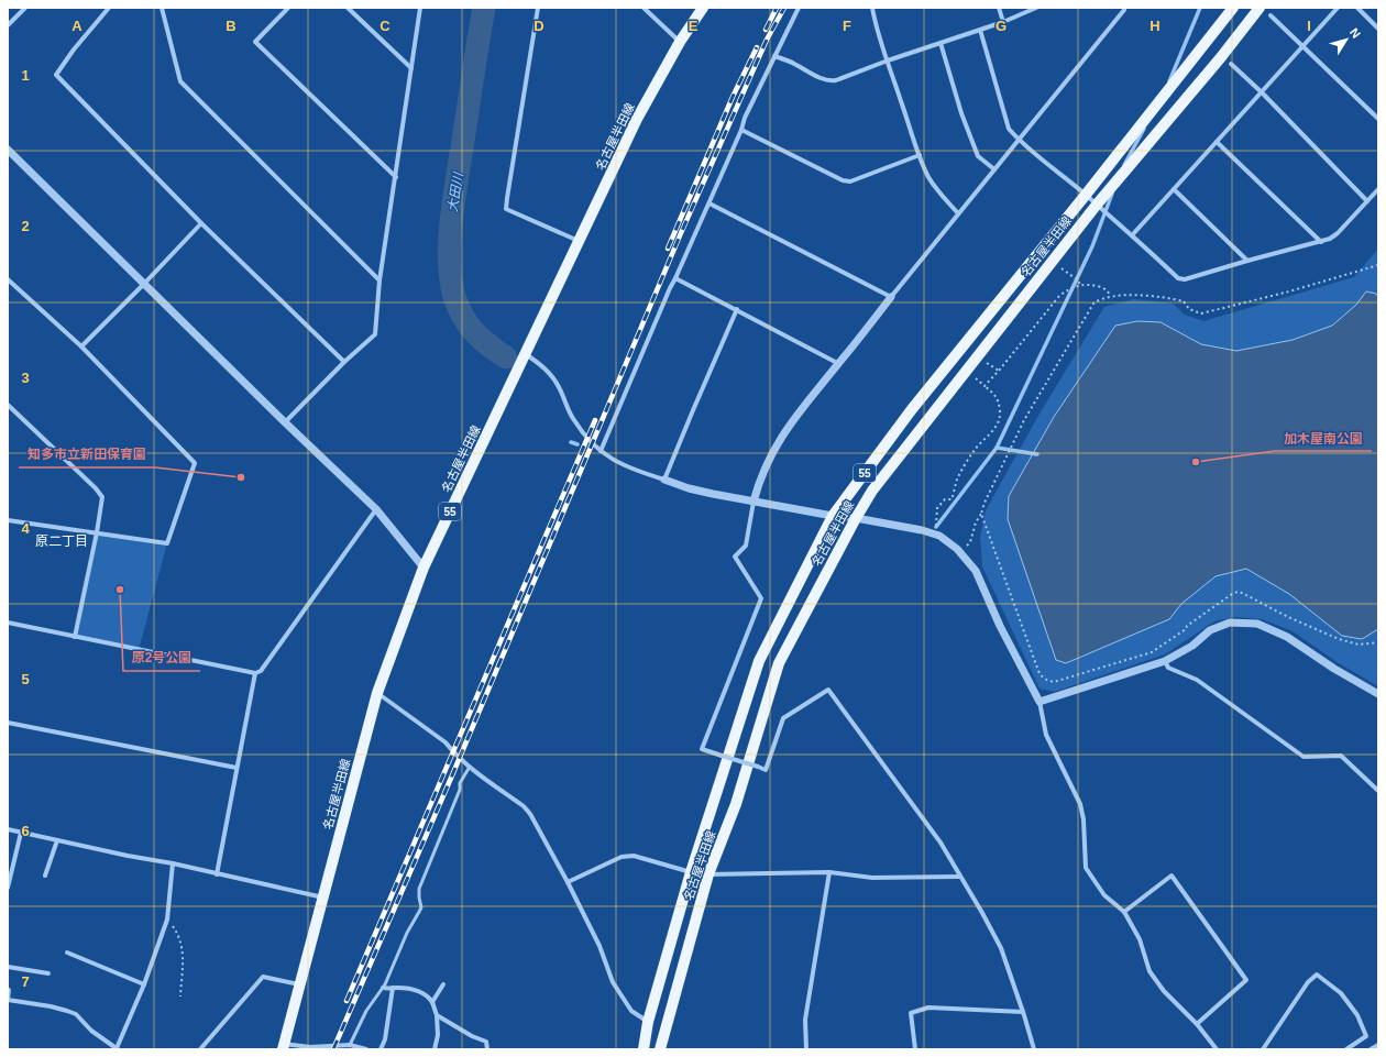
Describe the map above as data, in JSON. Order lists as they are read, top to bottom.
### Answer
{
  "streets": {
    "main road": ["名古屋半田線", "55"]
  },
  "districts": ["原二丁目"],
  "water": ["大田川"],
  "places": ["加木屋南公園", "知多市立新田保育園", "原2号公園"],
  "north": "top right",
  "grid": {
    "columns": [
      "A",
      "B",
      "C",
      "D",
      "E",
      "F",
      "G",
      "H",
      "I"
    ],
    "rows": [
      "1",
      "2",
      "3",
      "4",
      "5",
      "6",
      "7"
    ]
  }
}
